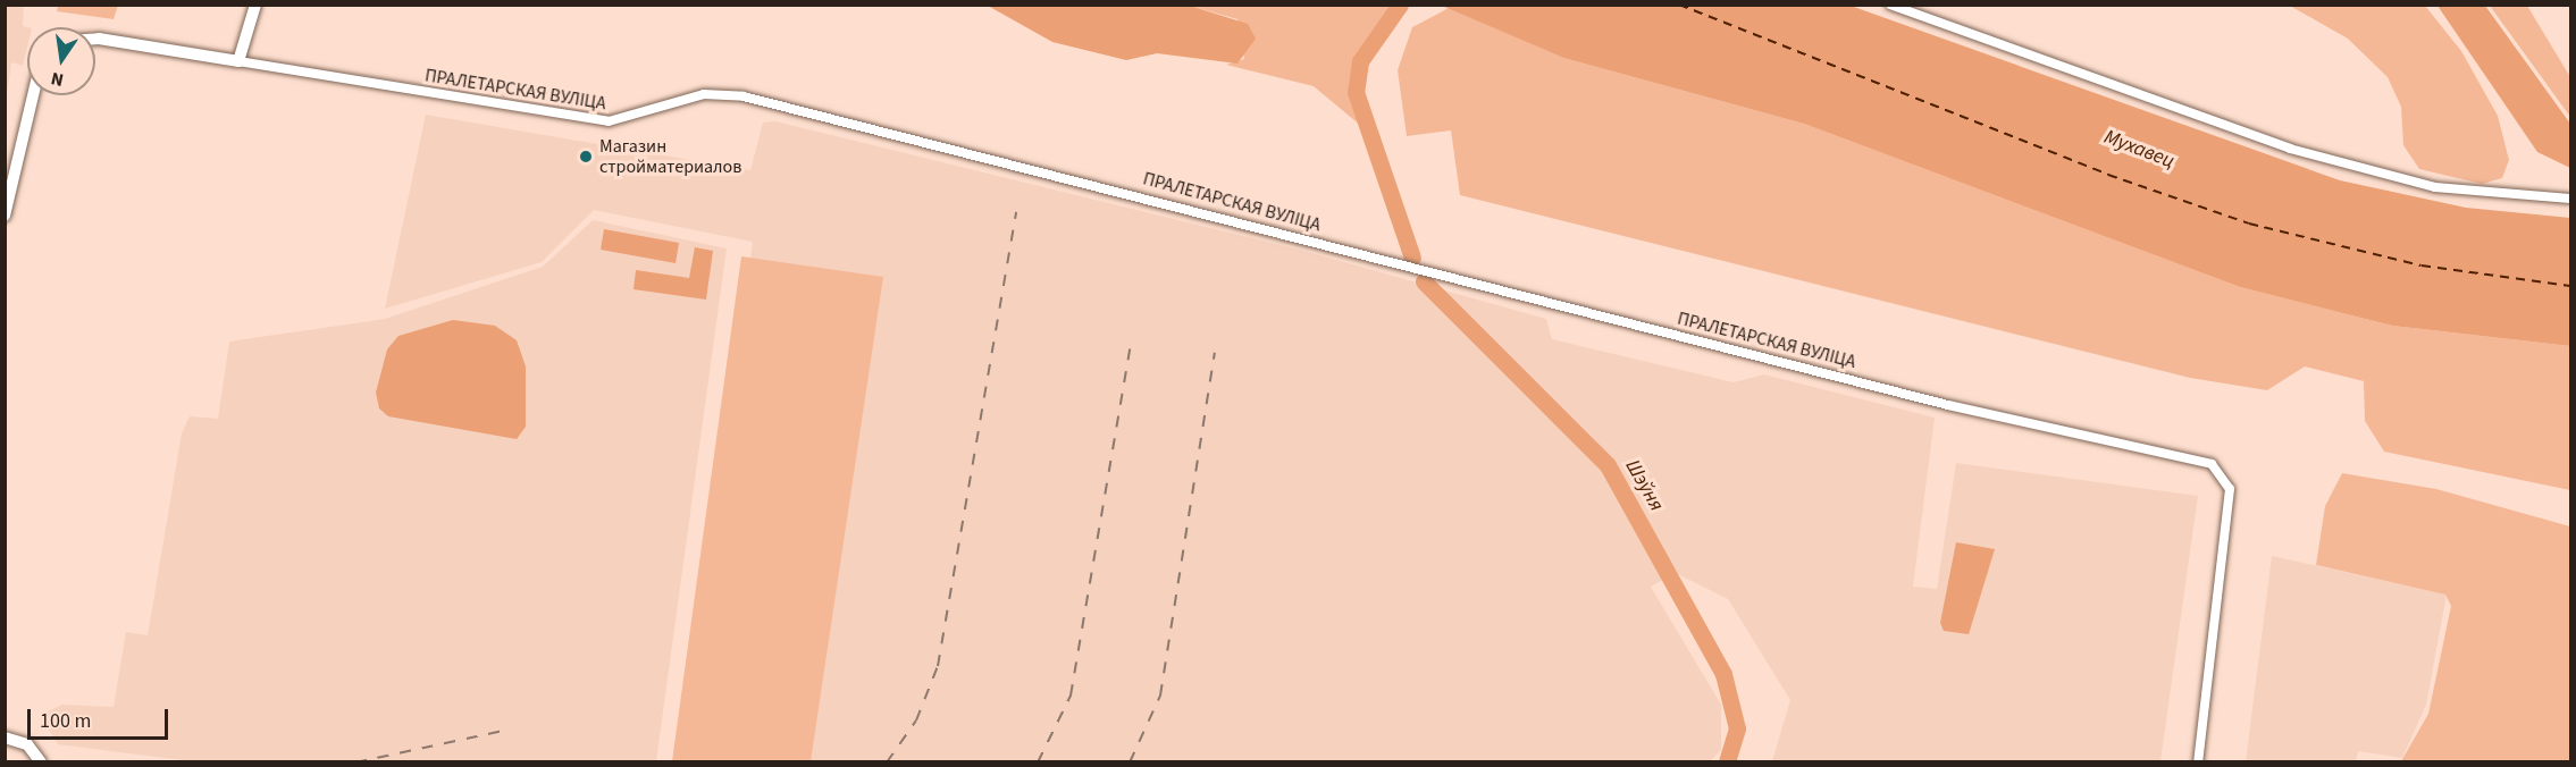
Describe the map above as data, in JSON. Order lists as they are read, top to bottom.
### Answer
{
  "streets": {
    "main road": ["ПРАЛЕТАРСКАЯ ВУЛІЦА"]
  },
  "water": ["Мухавец", "Шэўня"],
  "places": ["Магазин стройматериалов"],
  "scale_bar": "100 m",
  "north": "bottom"
}
